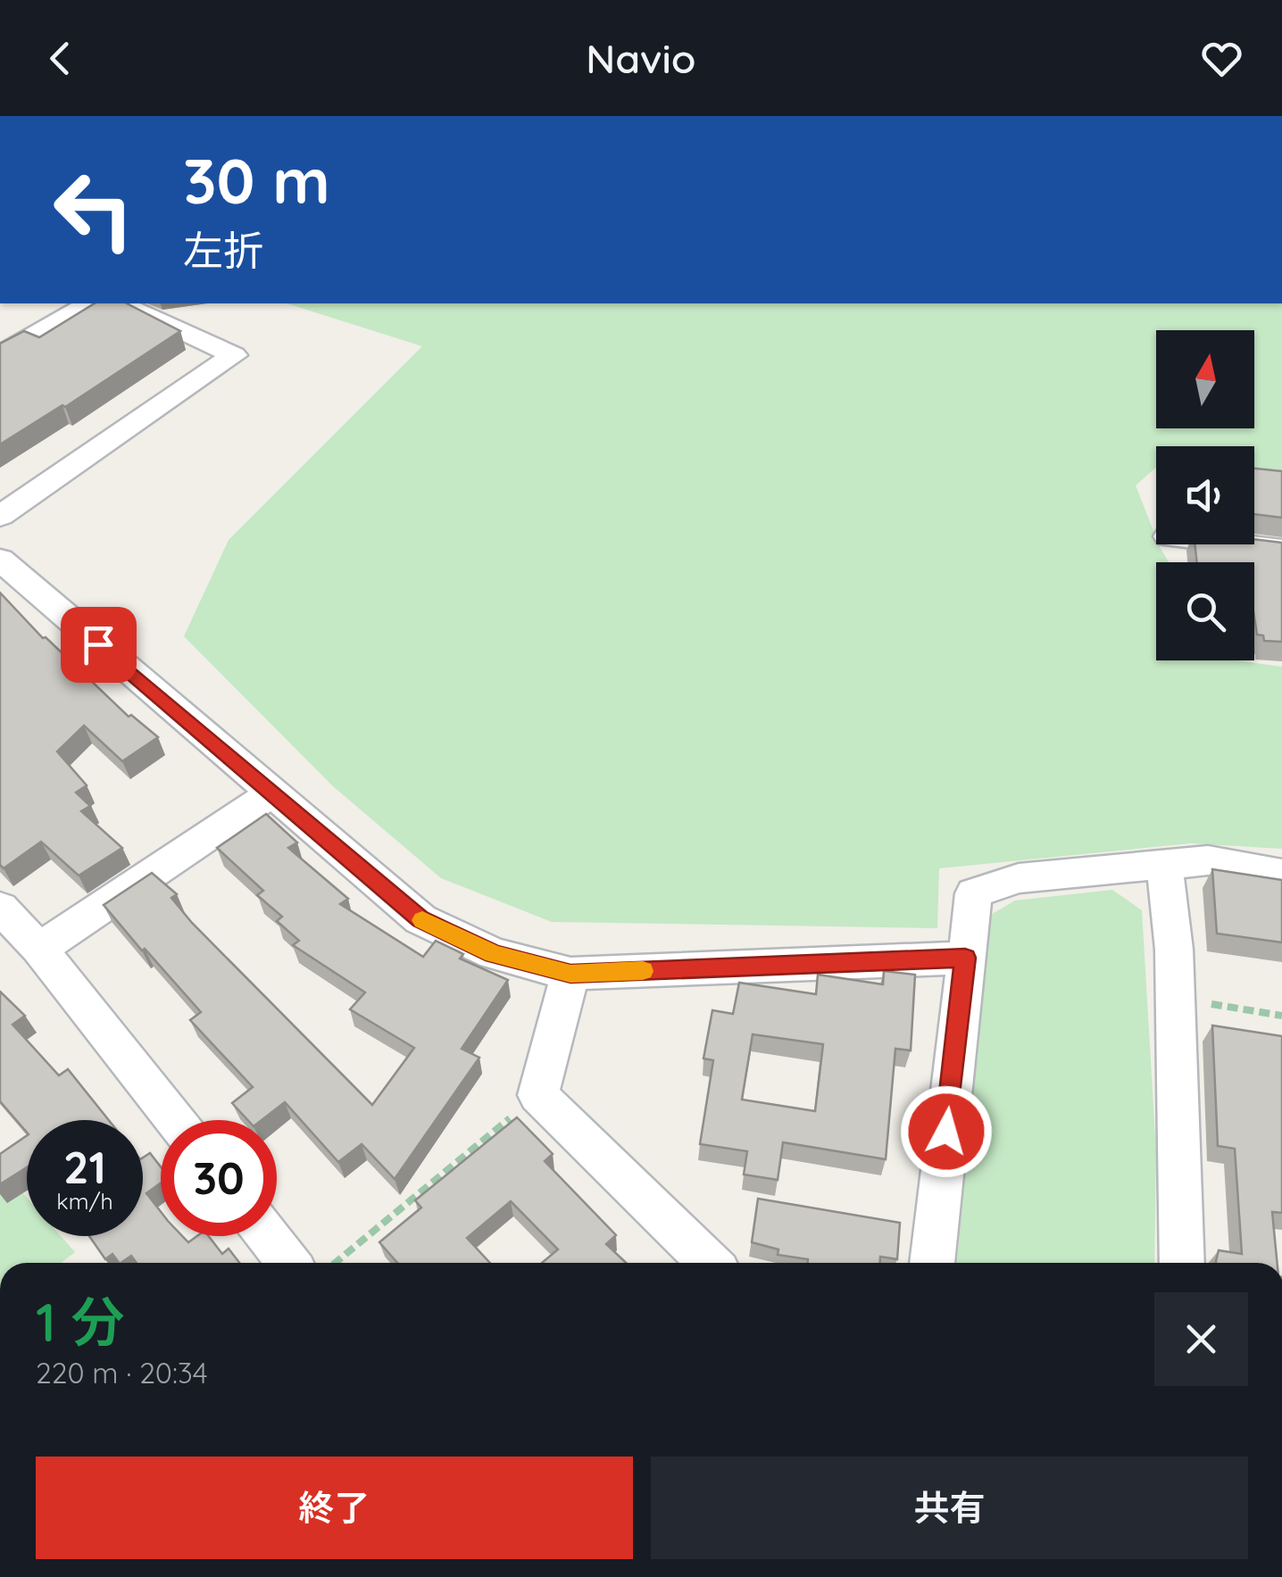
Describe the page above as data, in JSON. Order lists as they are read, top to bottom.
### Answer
{
  "north": "top",
  "page": {
    "header": "Navio",
    "turn": ["30 m", "左折"],
    "speed": "21 km/h",
    "limit": "30",
    "heading": ["1 分", "220 m · 20:34"],
    "buttons": ["終了", "共有"]
  }
}
